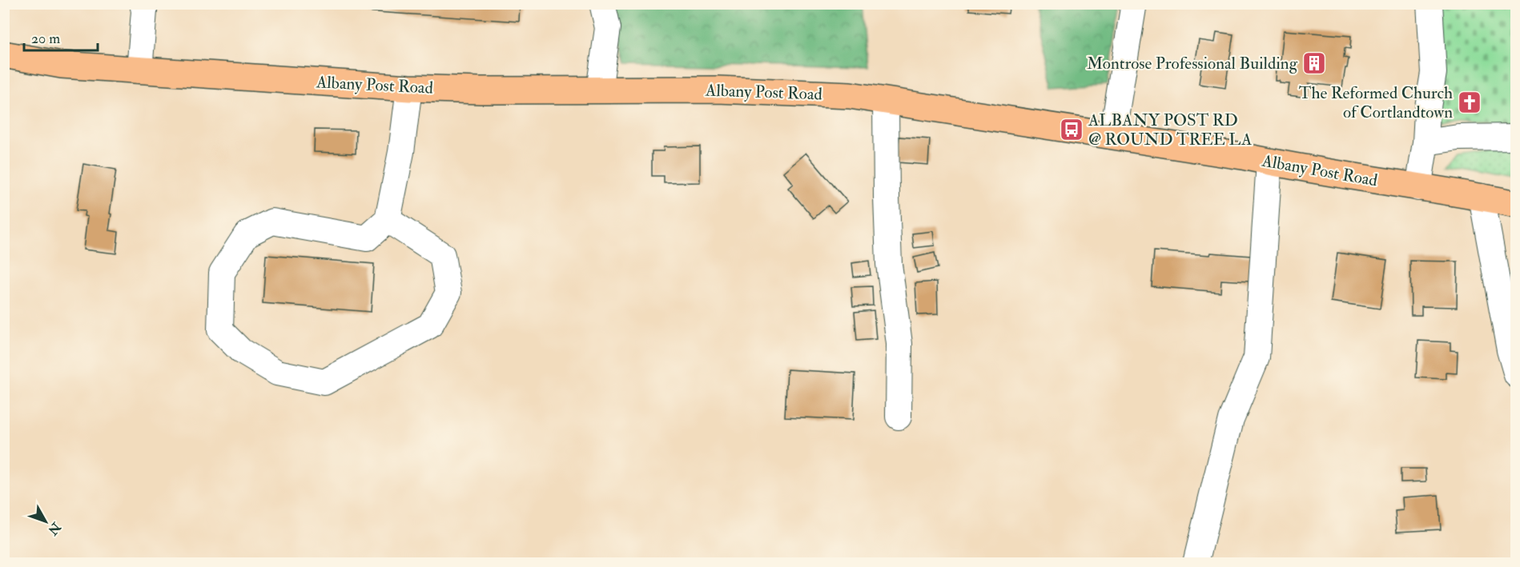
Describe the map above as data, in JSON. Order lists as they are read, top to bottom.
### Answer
{
  "streets": {
    "main road": ["Albany Post Road"]
  },
  "places": {
    "building": ["Montrose Professional Building"],
    "church": ["The Reformed Church of Cortlandtown"],
    "bus stop": ["ALBANY POST RD @ ROUND TREE LA"]
  },
  "scale_bar": "20 m",
  "north": "bottom right"
}
